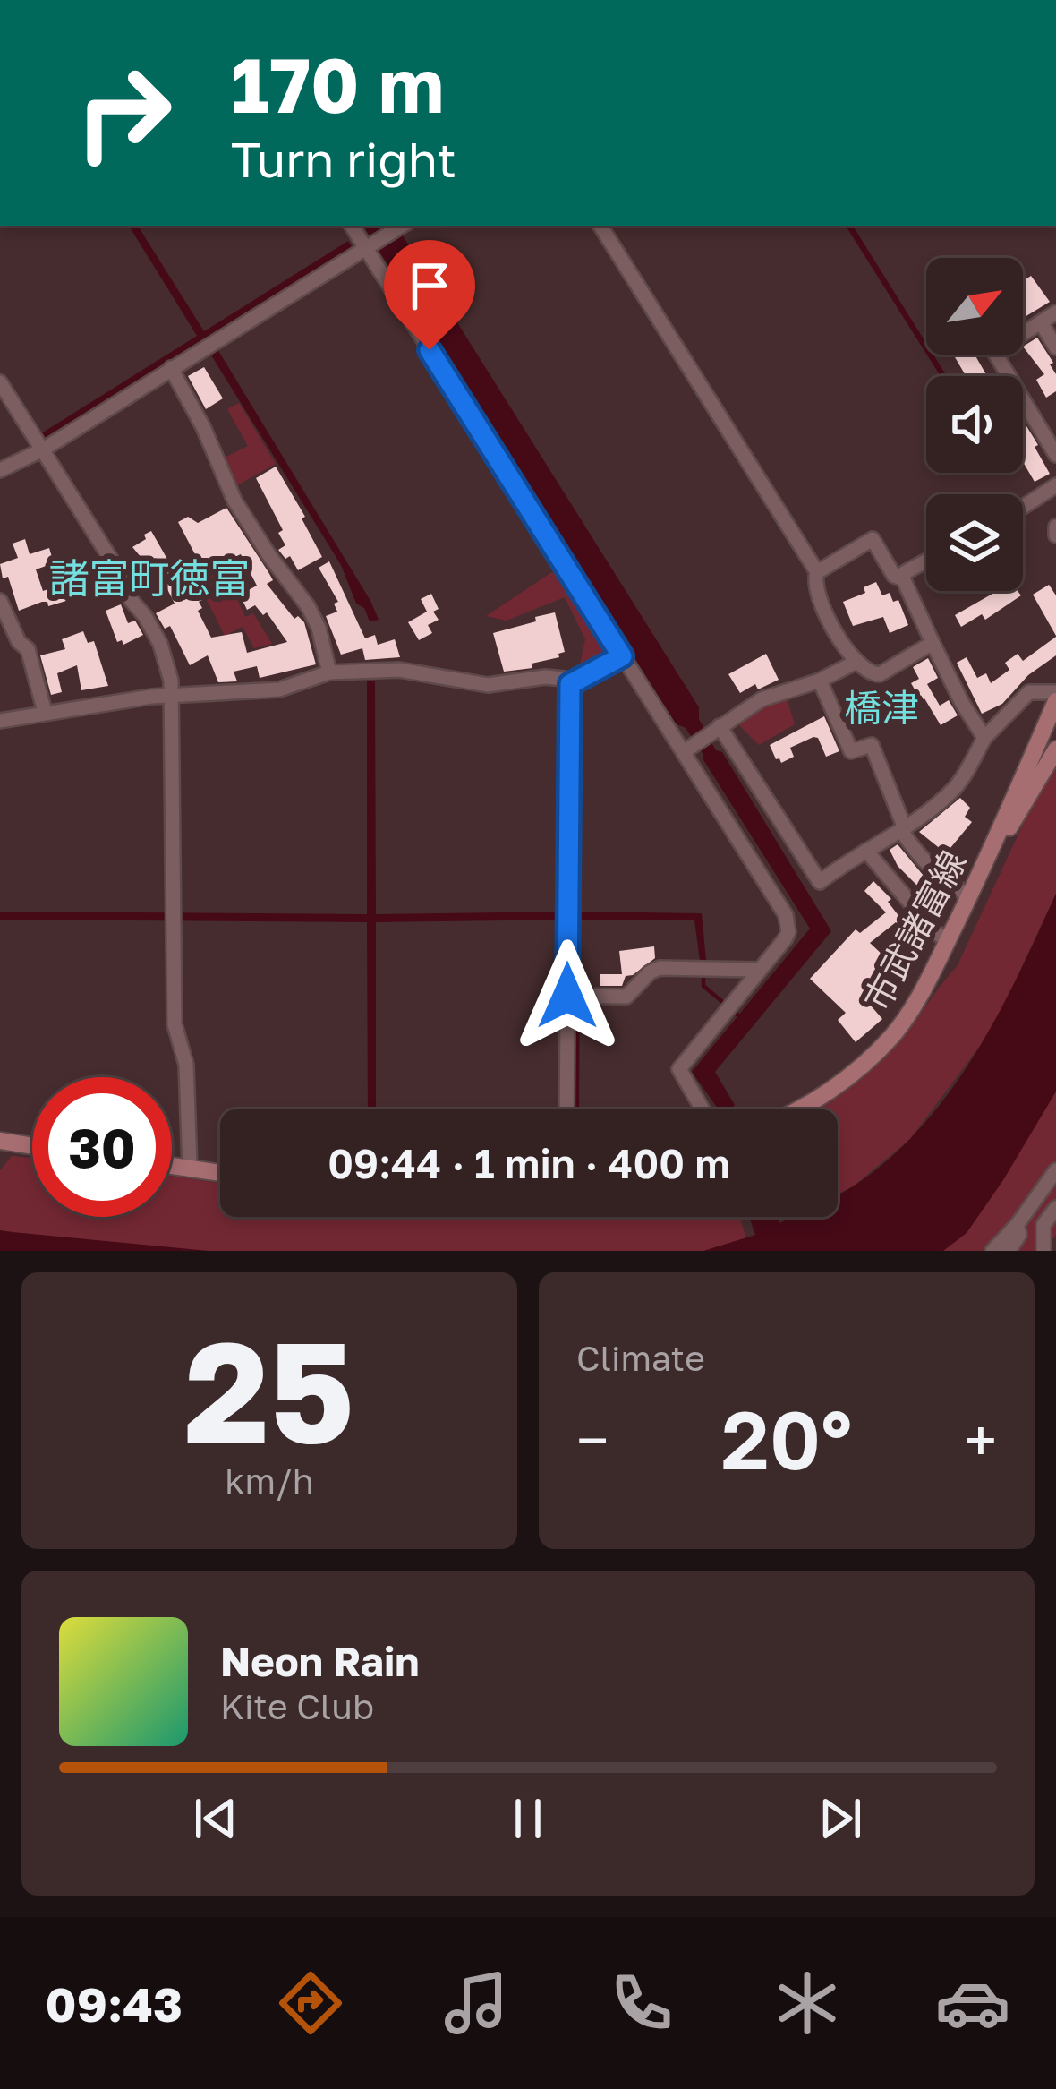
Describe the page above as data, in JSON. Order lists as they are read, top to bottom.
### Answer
{
  "streets": {
    "main road": ["市武諸富線"]
  },
  "districts": ["諸富町徳富", "橋津"],
  "north": "top right",
  "page": {
    "turn": ["170 m", "Turn right"],
    "limit": "30",
    "trip": "09:44 · 1 min · 400 m",
    "tile": [
      ["25", "km/h"],
      "Climate"
    ],
    "heat": ["−", "20°", "+"],
    "song": ["Neon Rain", "Kite Club"],
    "tabs": "09:43"
  }
}
